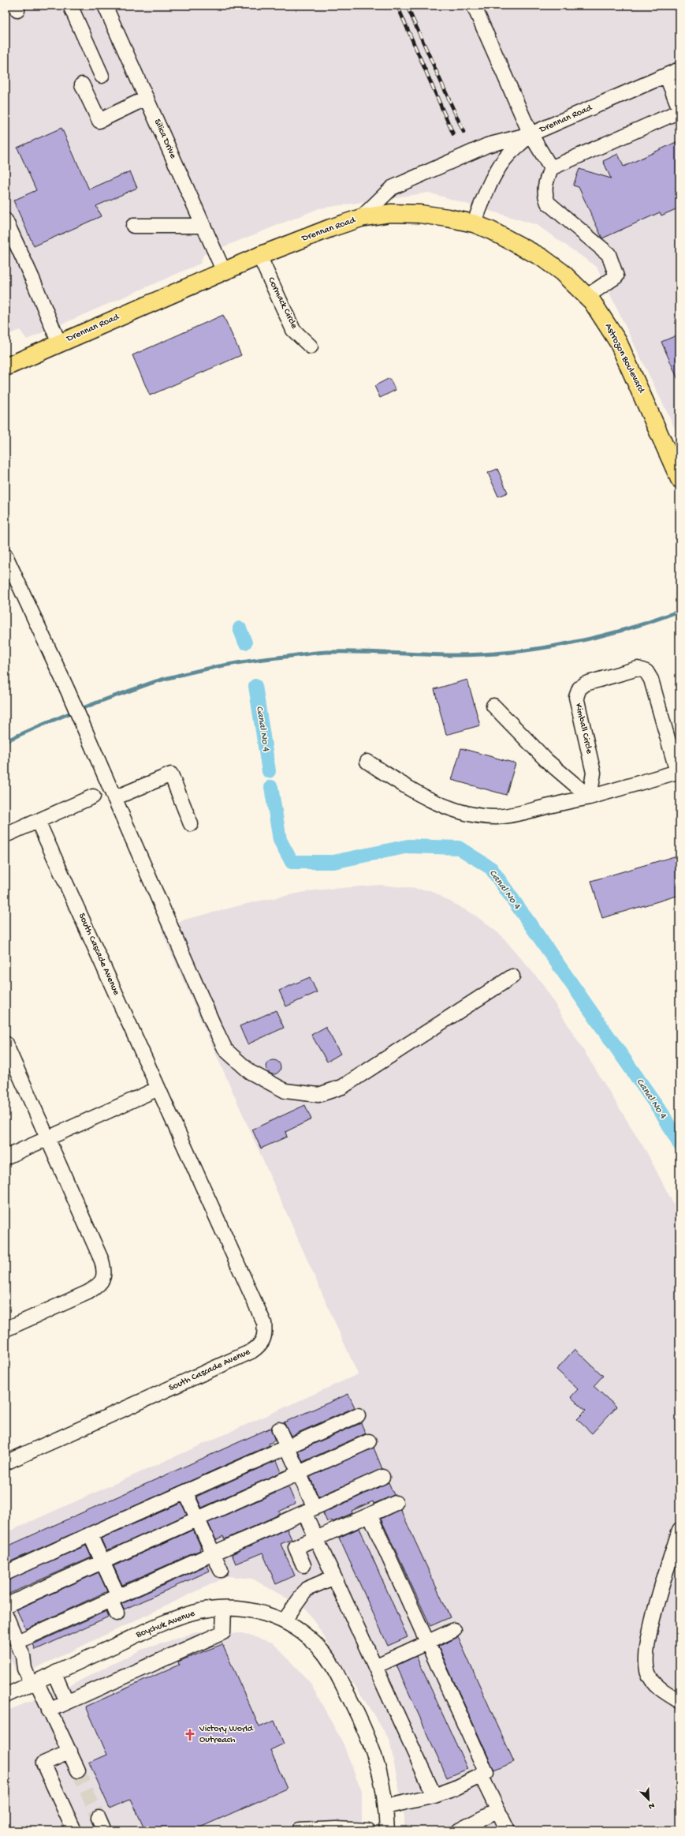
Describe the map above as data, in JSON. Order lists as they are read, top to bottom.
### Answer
{
  "streets": {
    "main road": ["Drennan Road", "Astrozon Boulevard"],
    "street": [
      "Silica Drive",
      "Cormack Circle",
      "Kimball Circle",
      "South Cascade Avenue",
      "Boychuk Avenue"
    ]
  },
  "crossings": [
    ["Drennan Road", "Silica Drive"],
    ["Drennan Road", "Cormack Circle"],
    ["Drennan Road", "Astrozon Boulevard"]
  ],
  "water": ["Canal No 4"],
  "places": {
    "church": ["Victory World Outreach"]
  },
  "north": "bottom right"
}
